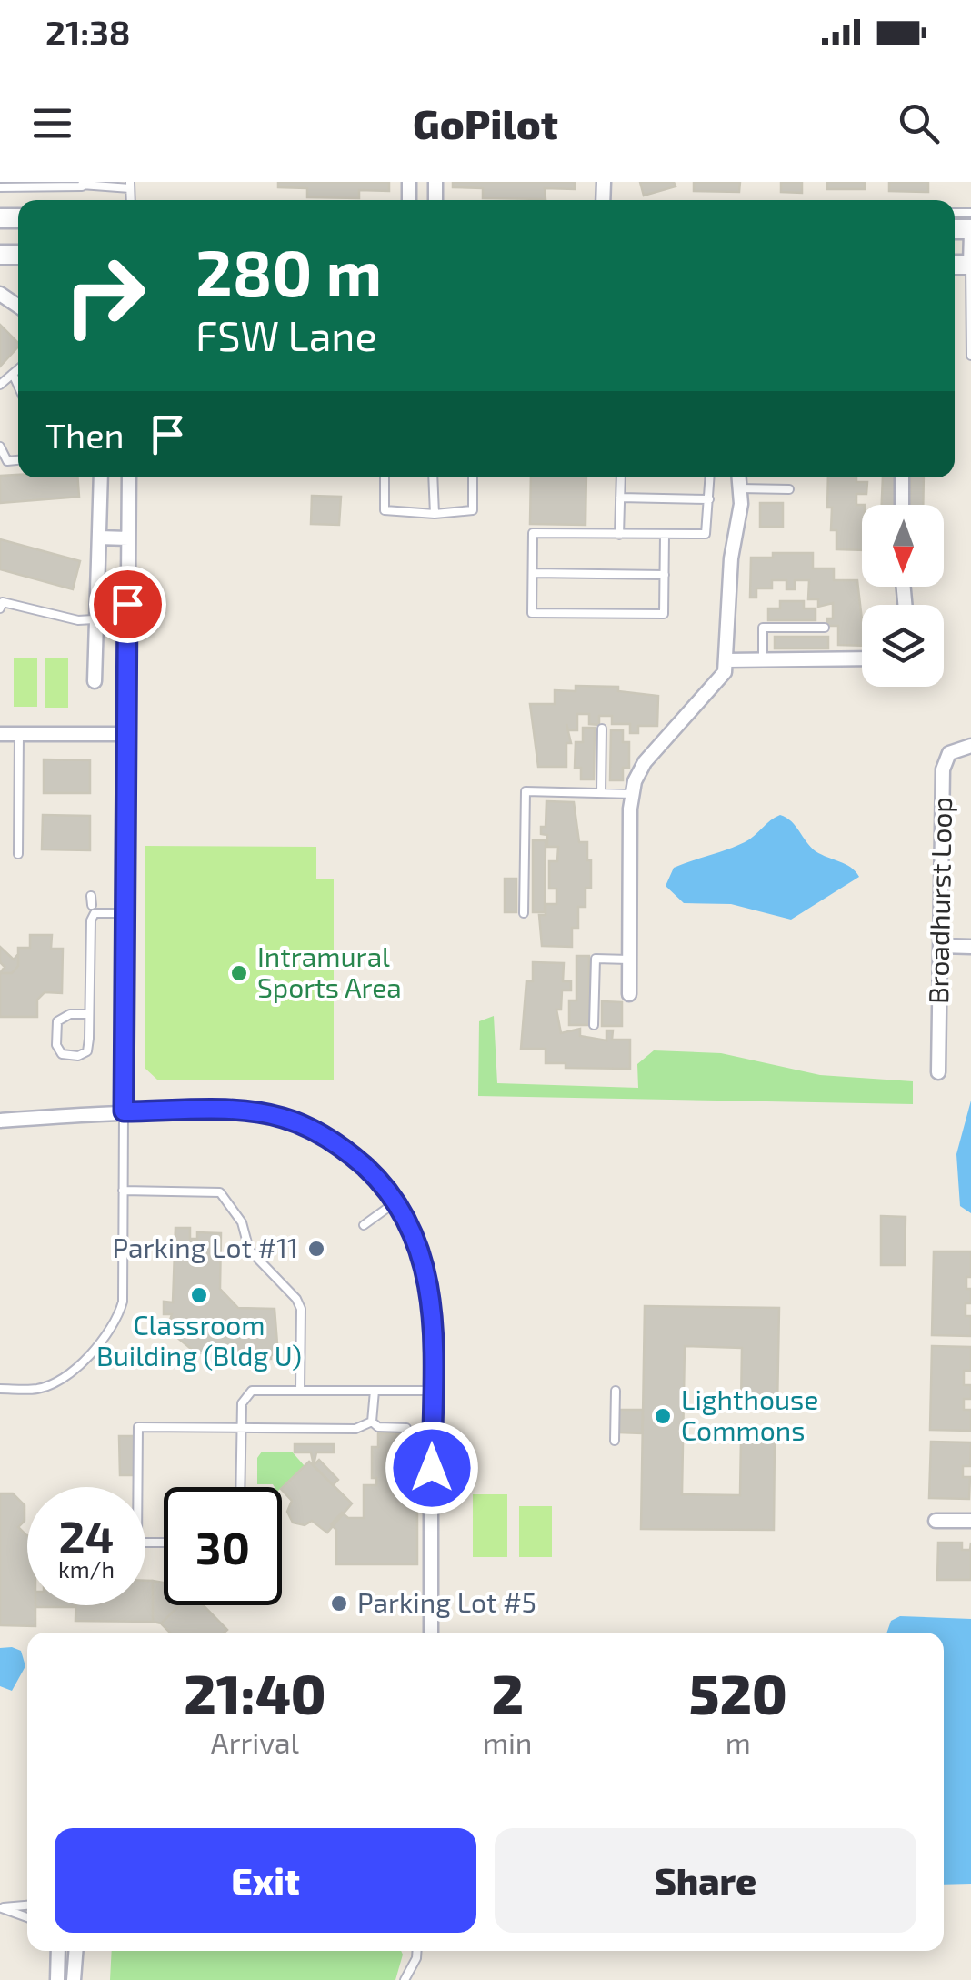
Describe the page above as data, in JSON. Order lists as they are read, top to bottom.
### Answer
{
  "streets": {
    "street": ["Broadhurst Loop"]
  },
  "places": [
    "Intramural Sports Area",
    "Parking Lot #11",
    "Classroom Building (Bldg U)",
    "Lighthouse Commons",
    "Parking Lot #5"
  ],
  "north": "bottom",
  "page": {
    "status": "21:38",
    "header": "GoPilot",
    "turn": ["280 m", "FSW Lane"],
    "then": "Then",
    "speed": "24 km/h",
    "limit": "30",
    "eta": [
      "21:40",
      "Arrival",
      "2",
      "min",
      "520",
      "m"
    ],
    "buttons": ["Exit", "Share"]
  }
}
